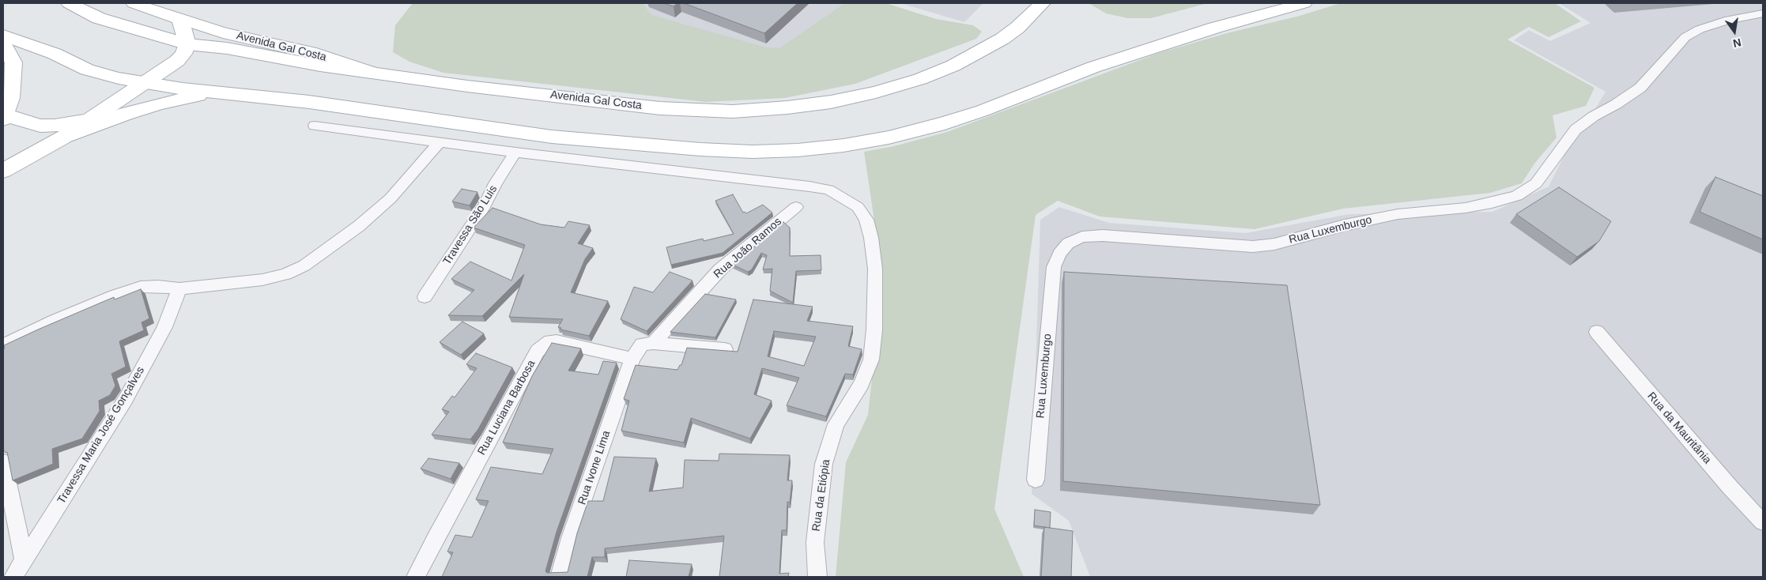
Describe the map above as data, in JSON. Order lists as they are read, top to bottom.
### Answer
{
  "streets": {
    "main road": ["Avenida Gal Costa"],
    "street": [
      "Travessa São Luis",
      "Rua Luxemburgo",
      "Rua João Ramos",
      "Rua Luciana Barbosa",
      "Rua da Mauritânia",
      "Travessa Maria José Gonçalves",
      "Rua Ivone Lima",
      "Rua da Etiópia"
    ]
  },
  "crossings": [
    ["Travessa São Luis", "Rua da Etiópia"],
    ["Rua Luciana Barbosa", "Rua Ivone Lima"]
  ],
  "north": "bottom"
}
